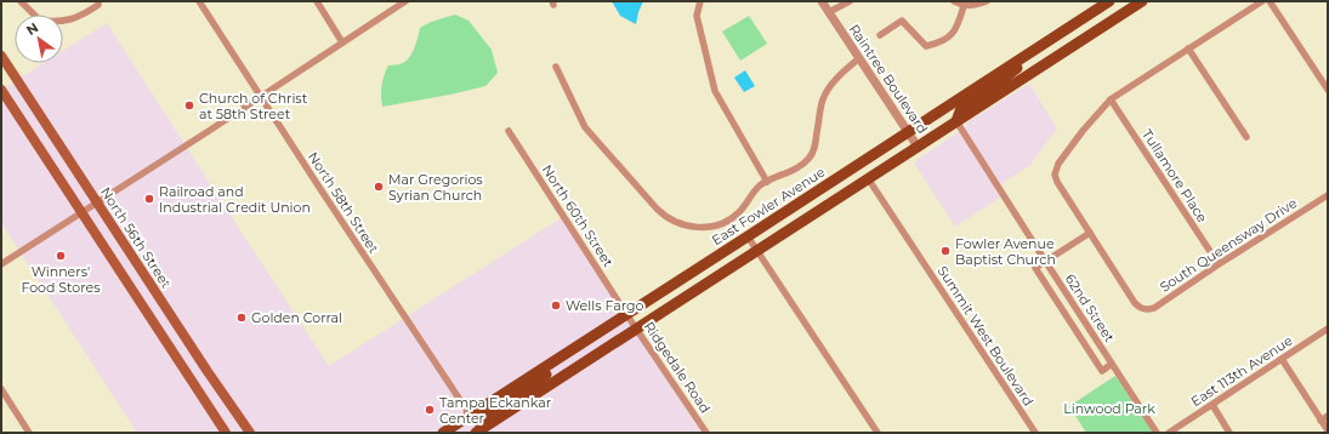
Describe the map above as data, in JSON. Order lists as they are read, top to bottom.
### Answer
{
  "streets": {
    "main road": ["East Fowler Avenue", "North 56th Street"],
    "street": [
      "Raintree Boulevard",
      "Tullamore Place",
      "North 58th Street",
      "North 60th Street",
      "South Queensway Drive",
      "62nd Street",
      "Summit West Boulevard",
      "Ridgedale Road",
      "East 113th Avenue"
    ]
  },
  "crossings": [
    ["Raintree Boulevard", "East Fowler Avenue"],
    ["Tullamore Place", "South Queensway Drive"],
    ["North 58th Street", "East Fowler Avenue"],
    ["East Fowler Avenue", "North 60th Street"],
    ["East Fowler Avenue", "Ridgedale Road"],
    ["North 60th Street", "Ridgedale Road"]
  ],
  "parks": ["Linwood Park"],
  "places": [
    "Church of Christ at 58th Street",
    "Mar Gregorios Syrian Church",
    "Railroad and Industrial Credit Union",
    "Fowler Avenue Baptist Church",
    "Winners' Food Stores",
    "Wells Fargo",
    "Golden Corral",
    "Tampa Eckankar Center"
  ],
  "north": "top left"
}
